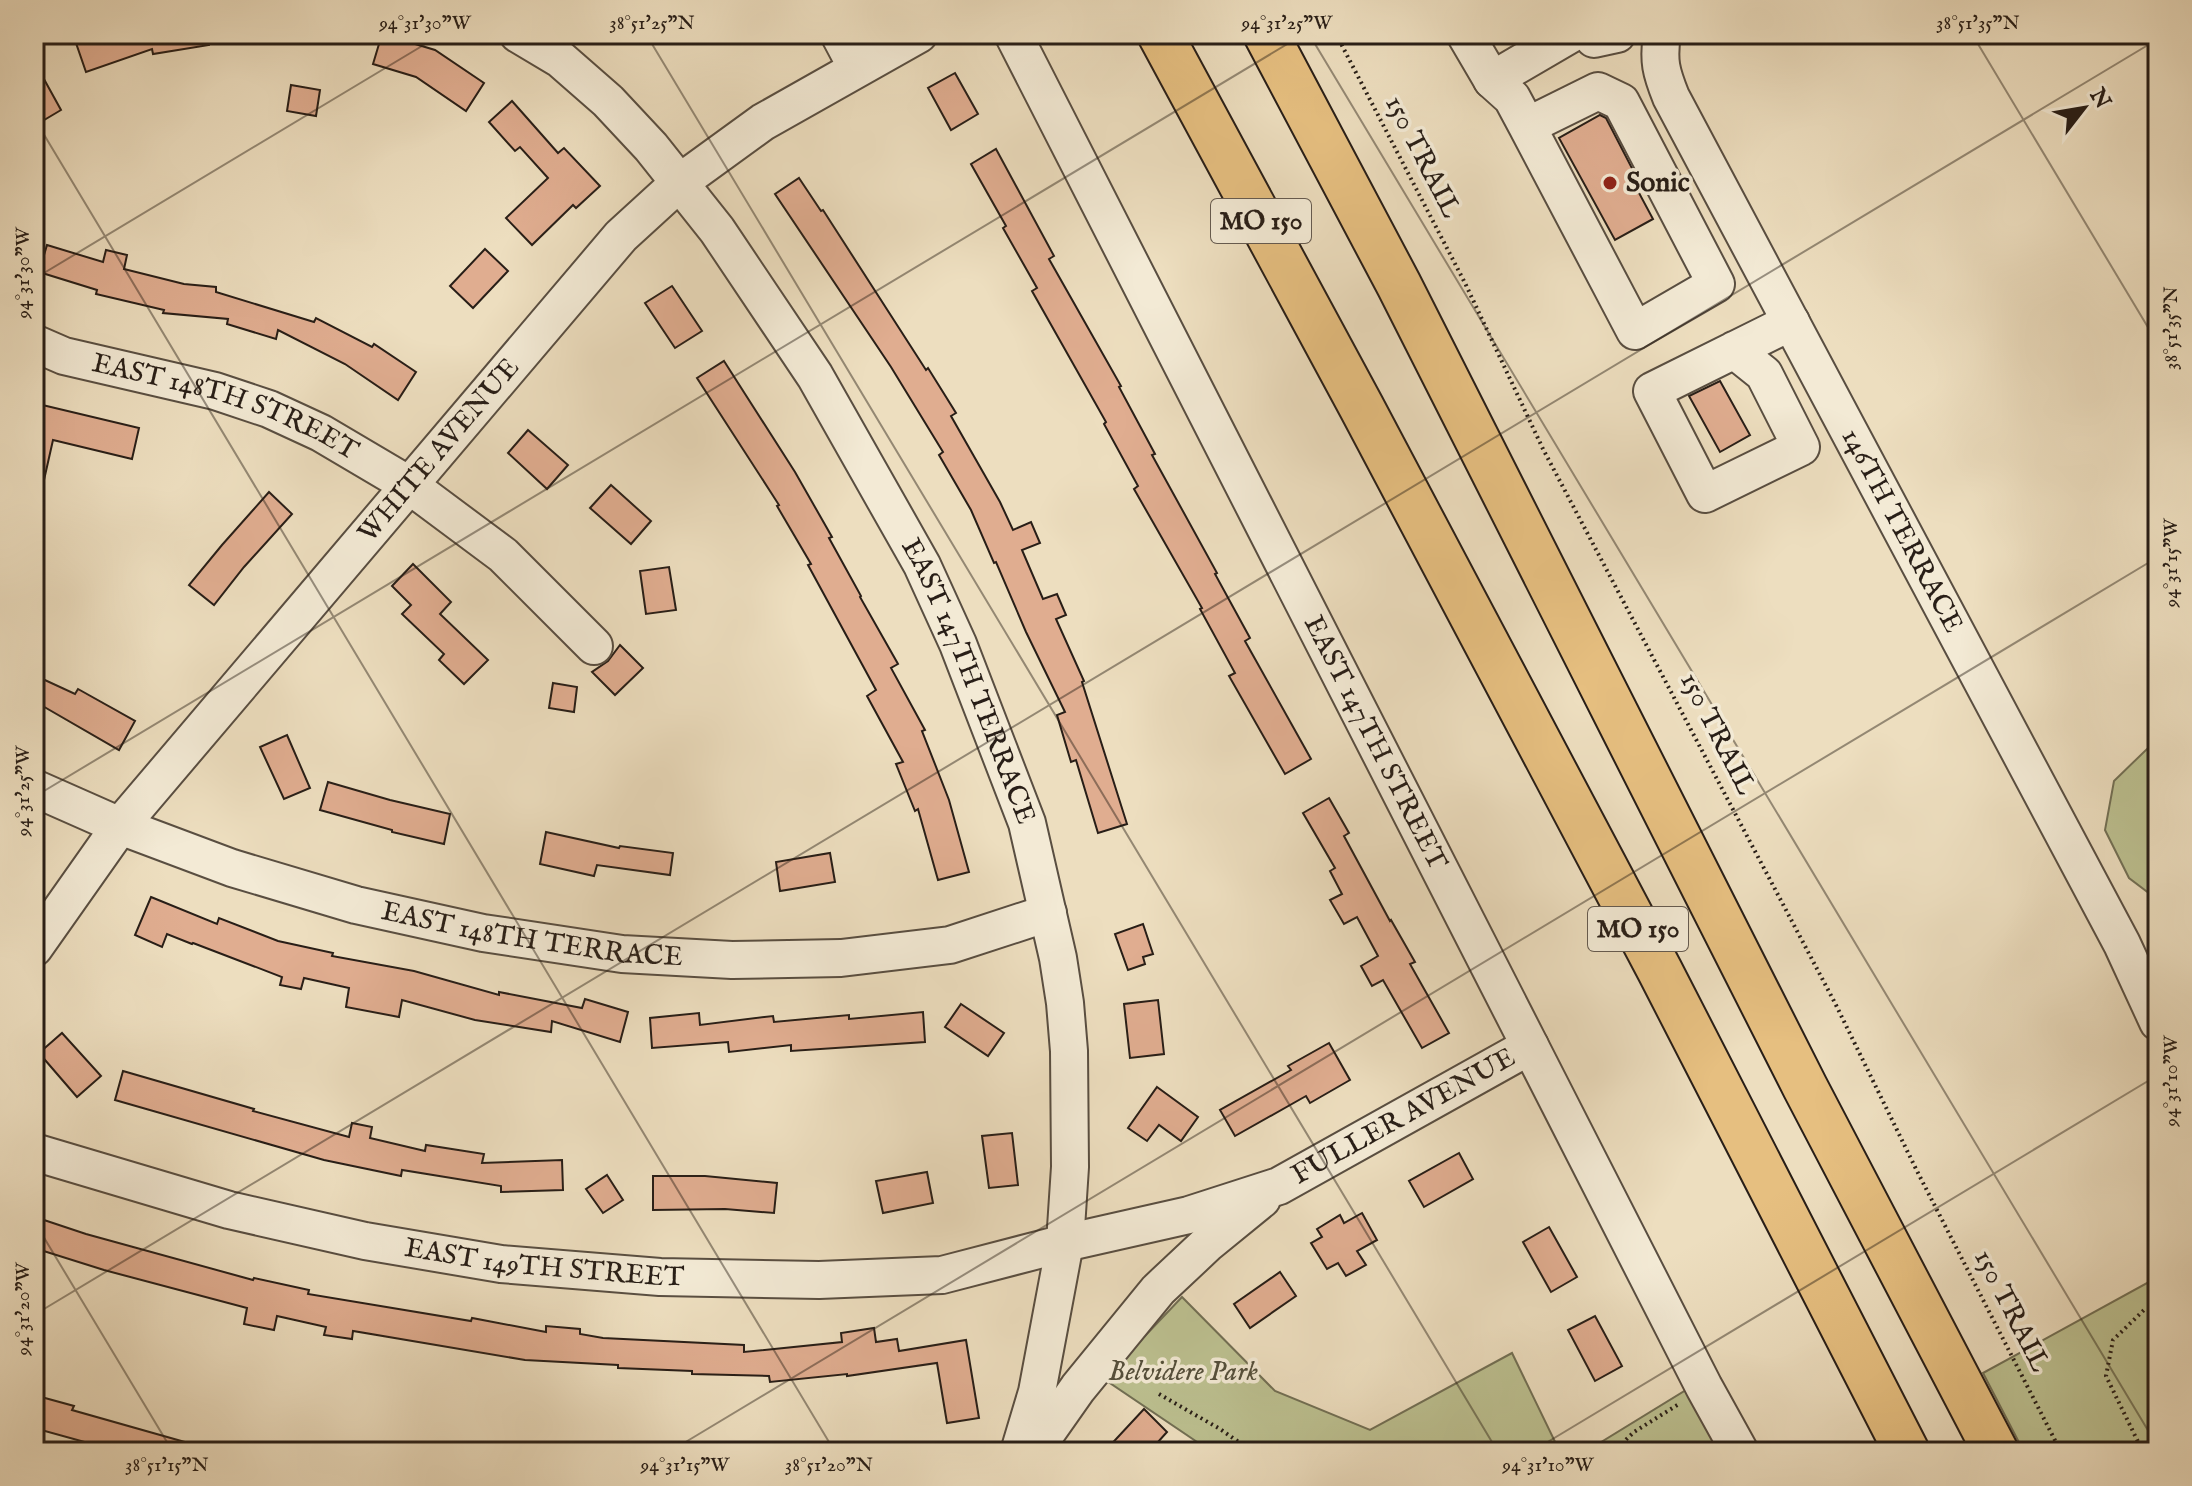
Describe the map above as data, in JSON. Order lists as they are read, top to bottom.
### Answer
{
  "streets": {
    "main road": ["MO 150"],
    "street": [
      "EAST 148TH STREET",
      "WHITE AVENUE",
      "146TH TERRACE",
      "EAST 147TH TERRACE",
      "EAST 147TH STREET",
      "EAST 148TH TERRACE",
      "FULLER AVENUE",
      "EAST 149TH STREET"
    ],
    "path": ["150 TRAIL"]
  },
  "crossings": [
    ["EAST 148TH STREET", "WHITE AVENUE"],
    ["WHITE AVENUE", "EAST 147TH TERRACE"],
    ["WHITE AVENUE", "EAST 148TH TERRACE"],
    ["EAST 147TH TERRACE", "EAST 148TH TERRACE"],
    ["EAST 147TH TERRACE", "FULLER AVENUE"],
    ["EAST 147TH TERRACE", "EAST 149TH STREET"],
    ["EAST 147TH STREET", "FULLER AVENUE"],
    ["FULLER AVENUE", "EAST 149TH STREET"]
  ],
  "parks": ["Belvidere Park"],
  "places": ["Sonic"],
  "north": "top right",
  "coordinates": [
    "94°31'30\"W",
    "38°51'25\"N",
    "94°31'25\"W",
    "38°51'35\"N",
    "94°31'15\"W",
    "94°31'10\"W",
    "94°31'20\"W",
    "38°51'15\"N",
    "38°51'20\"N"
  ]
}
